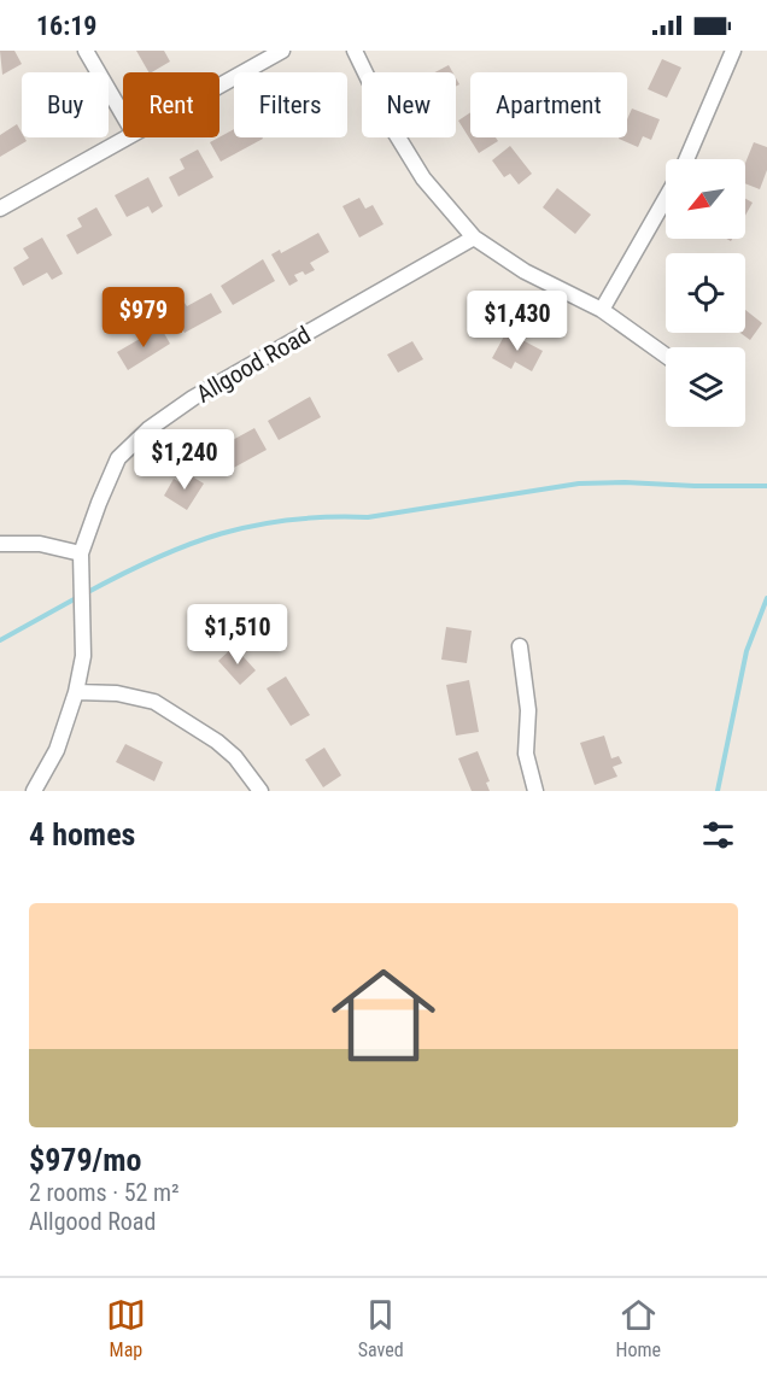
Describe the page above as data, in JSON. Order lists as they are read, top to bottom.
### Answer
{
  "streets": {
    "street": ["Allgood Road"]
  },
  "north": "bottom left",
  "page": {
    "status": "16:19",
    "chip": [
      "Buy",
      "Rent",
      "Filters",
      "New",
      "Apartment"
    ],
    "price": [
      "$979",
      "$1,430",
      "$1,240",
      "$1,510"
    ],
    "heading": "4 homes",
    "list": [
      {
        "name": "$979/mo",
        "note": "2 rooms · 52 m² · Allgood Road"
      }
    ],
    "tabs": ["Map", "Saved", "Home"]
  }
}
